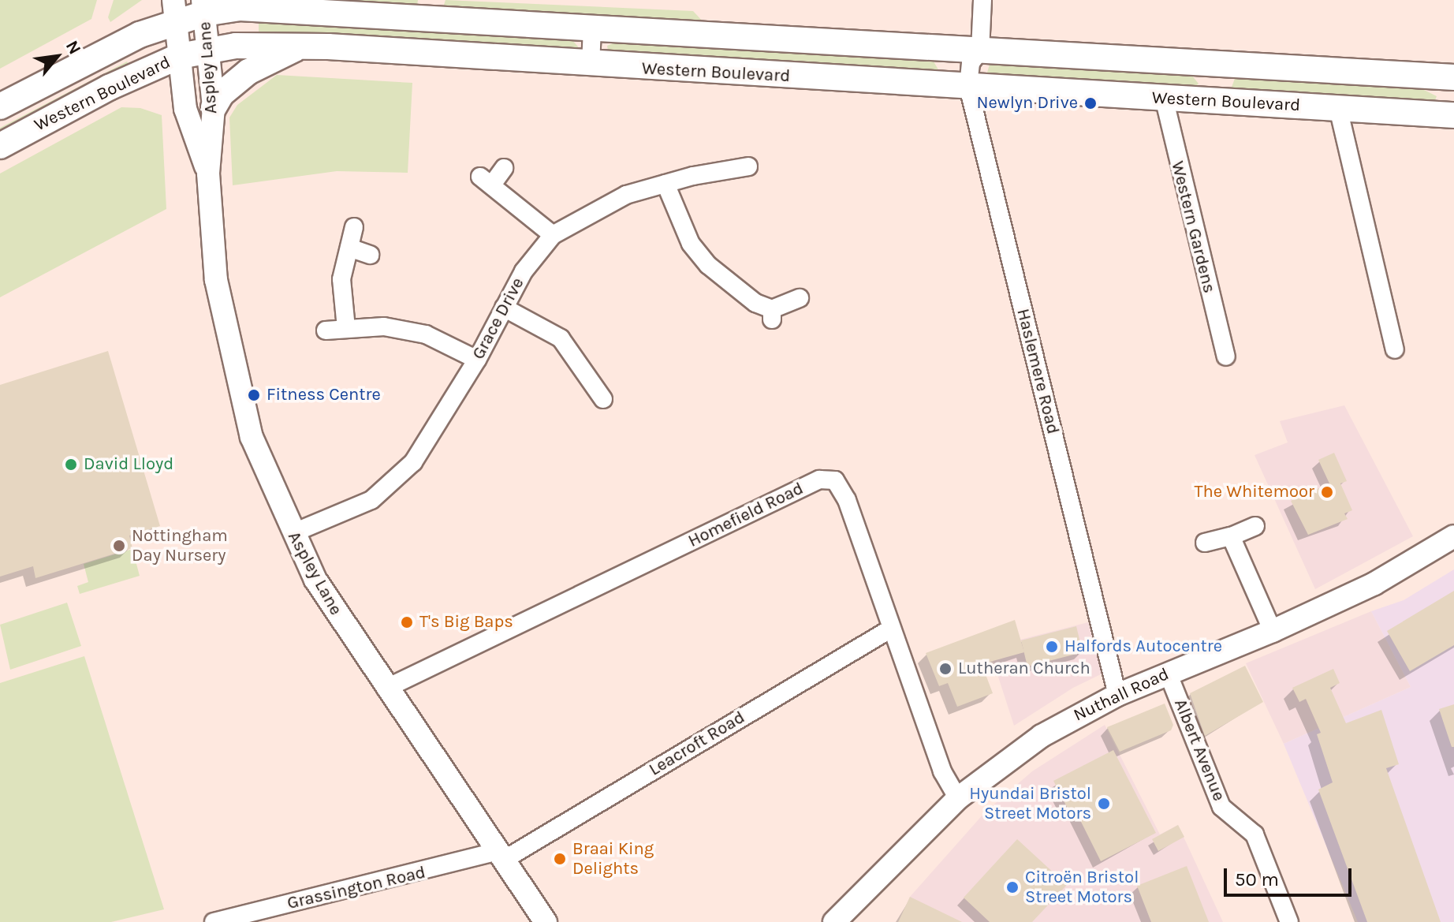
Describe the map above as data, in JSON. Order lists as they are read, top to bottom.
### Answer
{
  "streets": {
    "highway": ["Western Boulevard"],
    "main road": ["Aspley Lane", "Nuthall Road"],
    "street": [
      "Western Gardens",
      "Grace Drive",
      "Haslemere Road",
      "Homefield Road",
      "Leacroft Road",
      "Albert Avenue",
      "Grassington Road"
    ]
  },
  "crossings": [
    ["Aspley Lane", "Western Boulevard"],
    ["Aspley Lane", "Grace Drive"],
    ["Aspley Lane", "Homefield Road"],
    ["Aspley Lane", "Leacroft Road"],
    ["Aspley Lane", "Grassington Road"],
    ["Western Boulevard", "Western Gardens"],
    ["Western Boulevard", "Haslemere Road"],
    ["Haslemere Road", "Nuthall Road"],
    ["Homefield Road", "Nuthall Road"],
    ["Homefield Road", "Leacroft Road"],
    ["Nuthall Road", "Albert Avenue"],
    ["Leacroft Road", "Grassington Road"]
  ],
  "places": [
    "Newlyn Drive",
    "Fitness Centre",
    "David Lloyd",
    "The Whitemoor",
    "Nottingham Day Nursery",
    "T's Big Baps",
    "Halfords Autocentre",
    "Lutheran Church",
    "Hyundai Bristol Street Motors",
    "Braai King Delights",
    "Citroën Bristol Street Motors"
  ],
  "scale_bar": "50 m",
  "north": "top right"
}
